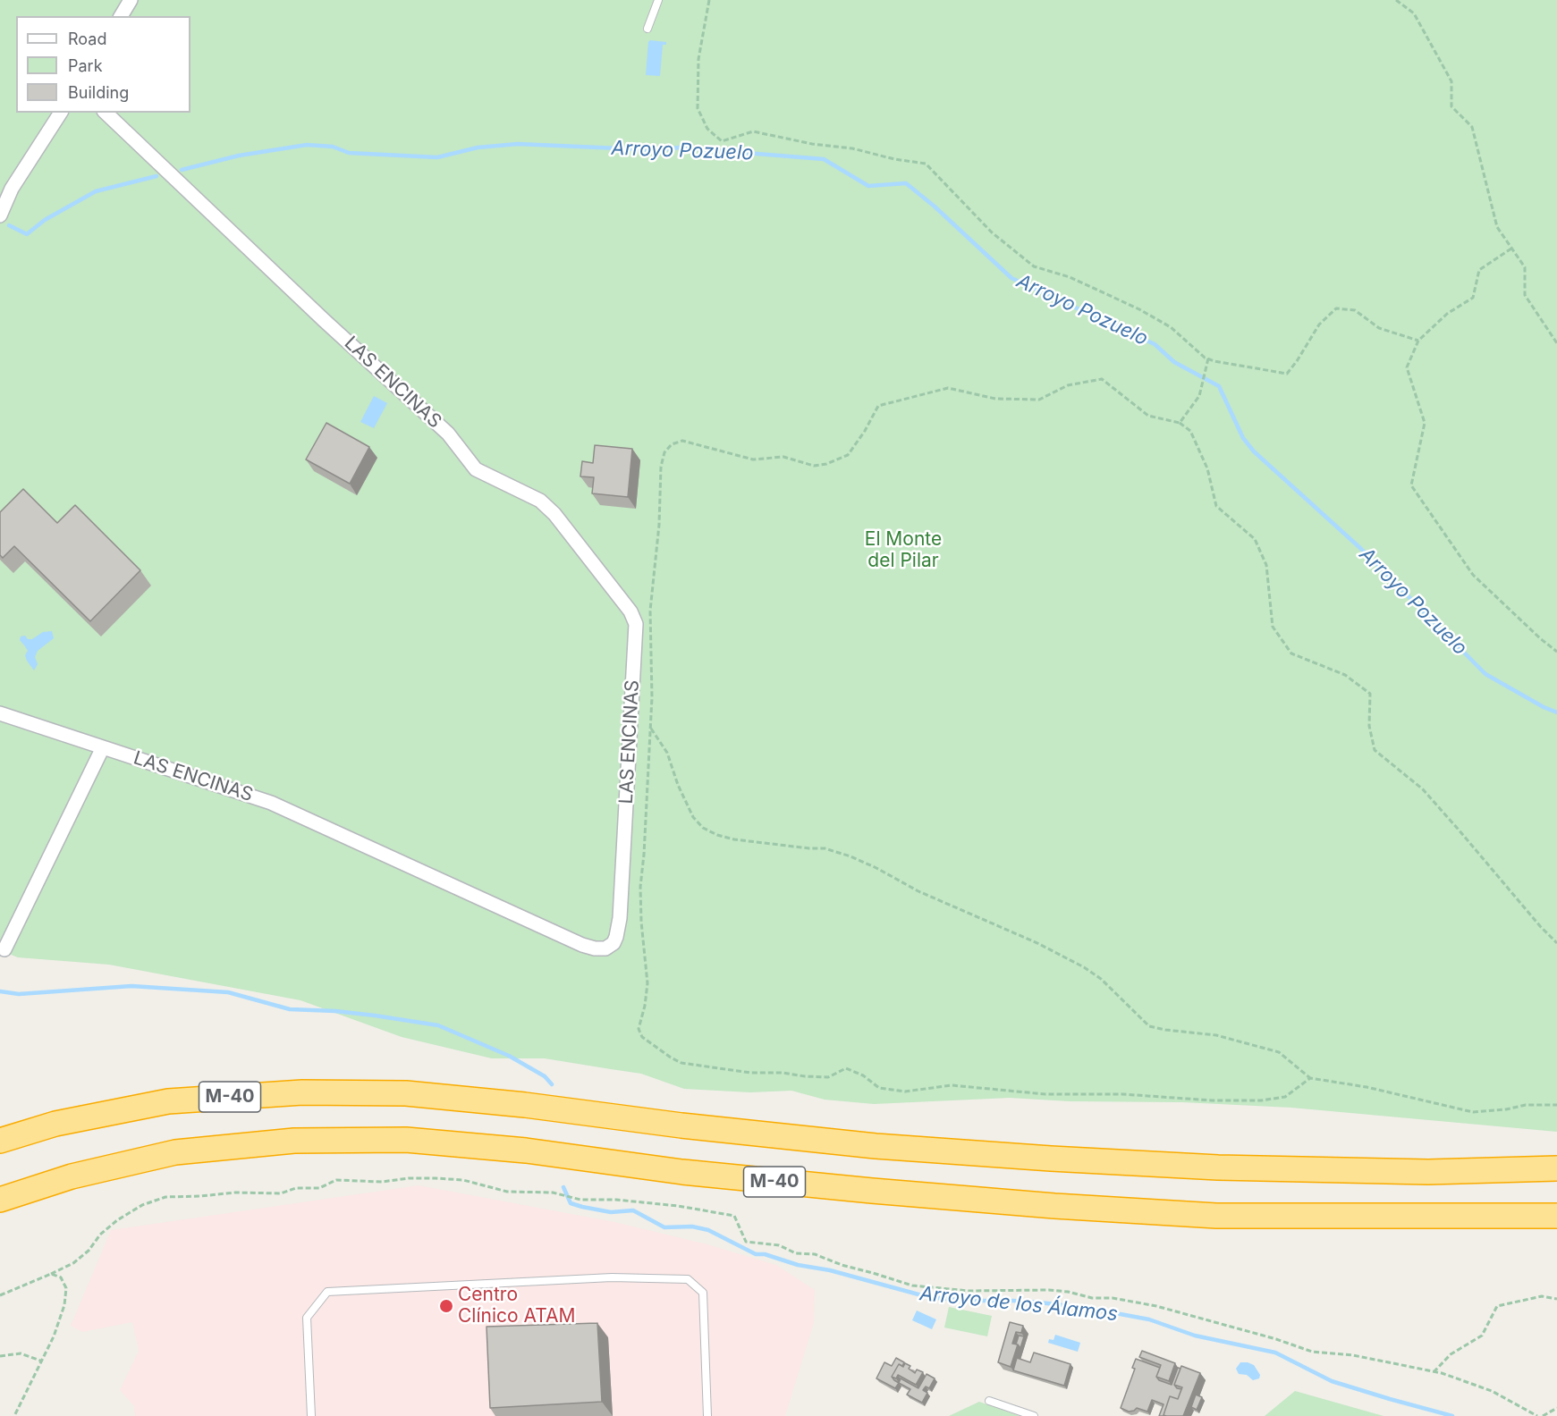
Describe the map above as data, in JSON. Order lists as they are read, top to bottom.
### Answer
{
  "streets": {
    "highway": ["M-40"],
    "street": ["LAS ENCINAS"]
  },
  "water": ["Arroyo Pozuelo", "Arroyo de los Álamos"],
  "parks": ["El Monte del Pilar"],
  "places": ["Centro Clínico ATAM"],
  "legend": ["Road", "Park", "Building"]
}
